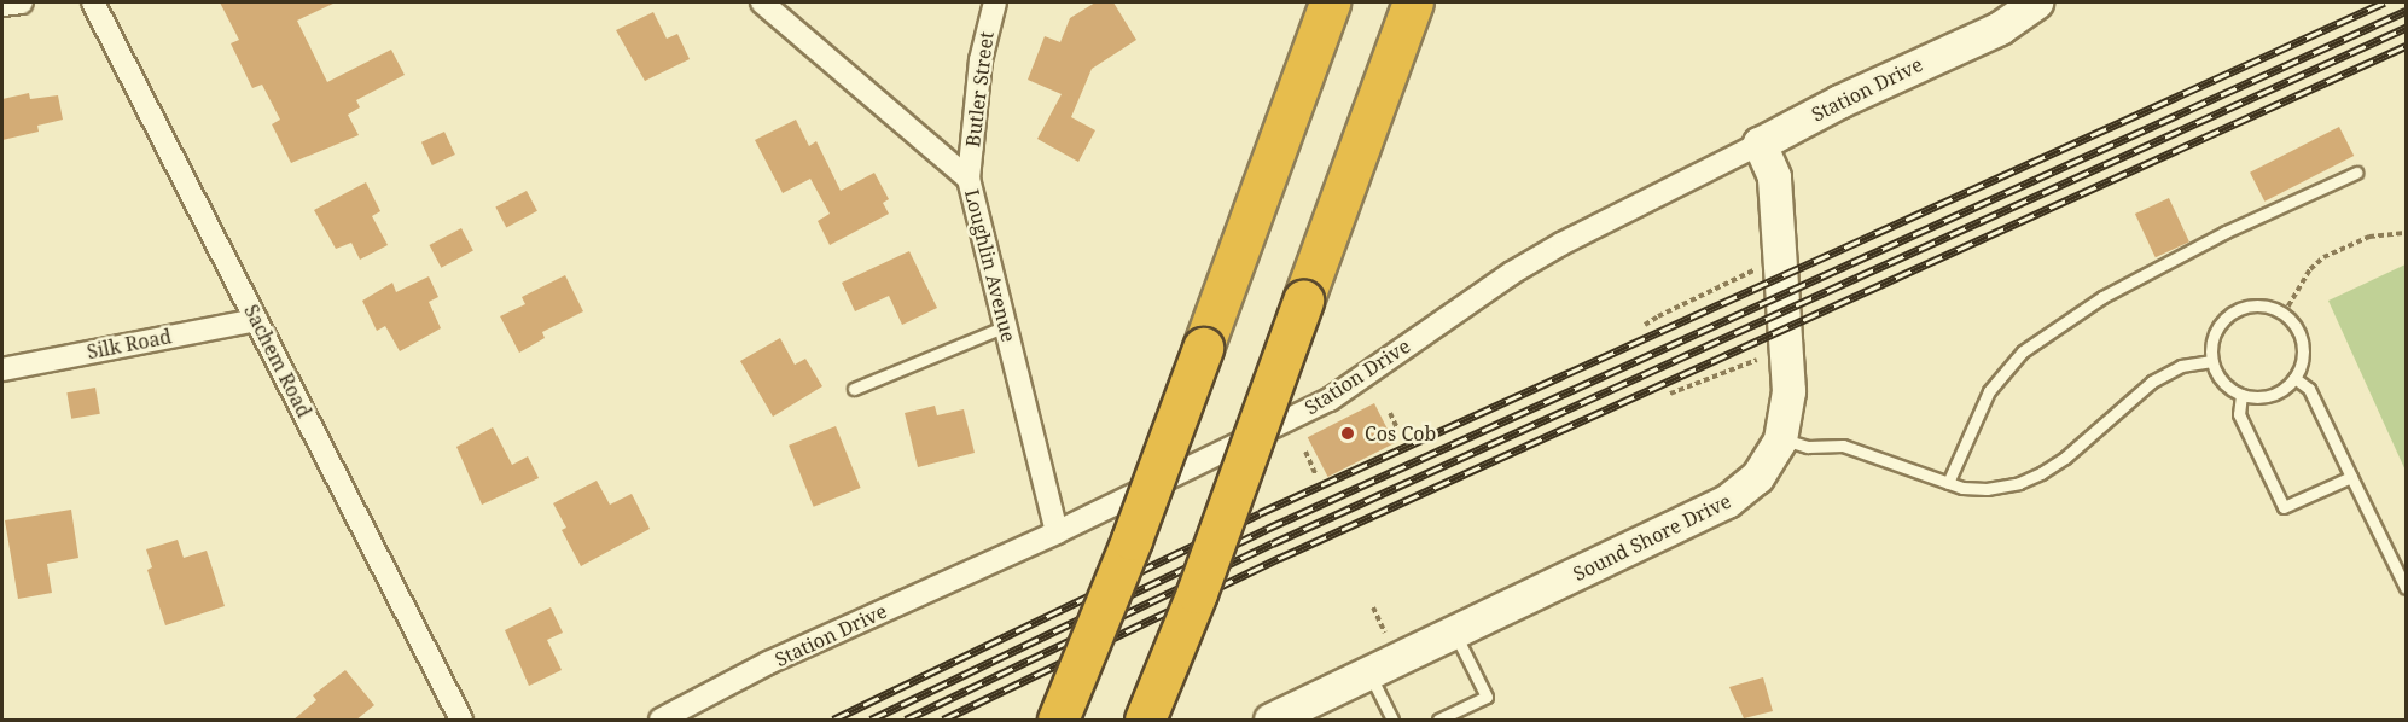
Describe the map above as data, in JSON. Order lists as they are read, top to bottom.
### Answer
{
  "streets": {
    "main road": ["Station Drive", "Sound Shore Drive"],
    "street": [
      "Butler Street",
      "Loughlin Avenue",
      "Silk Road",
      "Sachem Road"
    ]
  },
  "crossings": [
    ["Butler Street", "Loughlin Avenue"],
    ["Station Drive", "Loughlin Avenue"],
    ["Station Drive", "Sound Shore Drive"],
    ["Silk Road", "Sachem Road"]
  ],
  "places": ["Cos Cob"]
}
